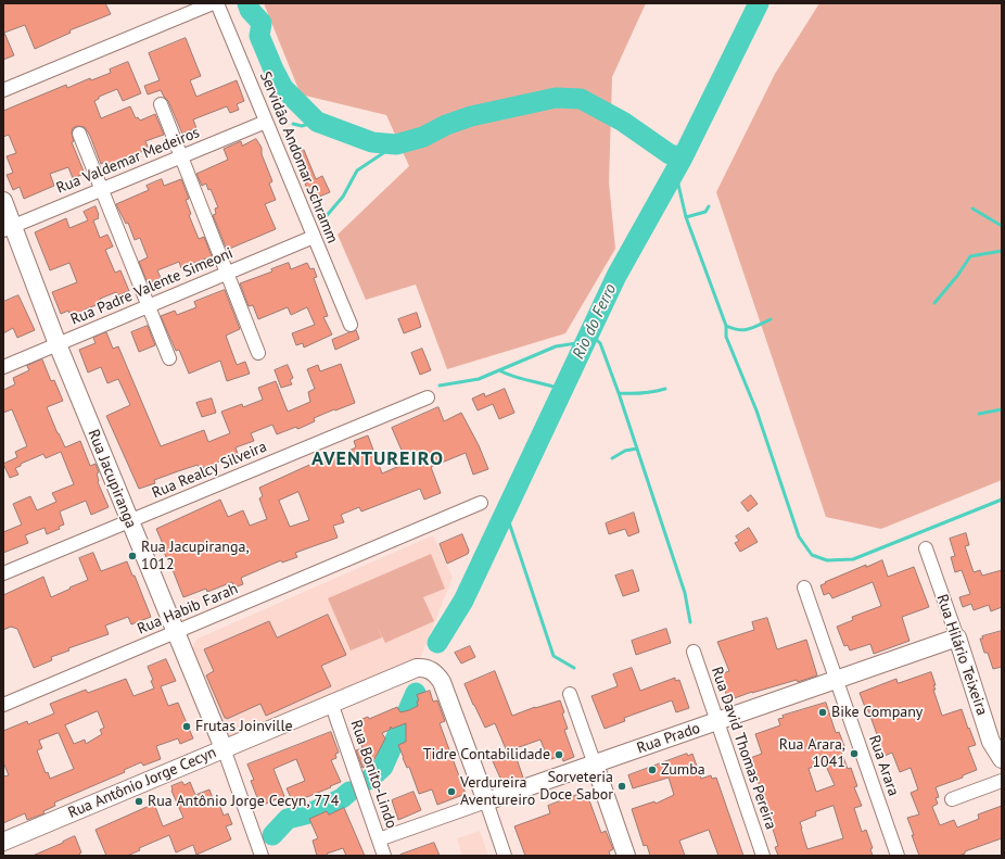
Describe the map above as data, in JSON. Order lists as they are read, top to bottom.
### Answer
{
  "streets": {
    "street": [
      "Servidão Andomar Schramm",
      "Rua Valdemar Medeiros",
      "Rua Padre Valente Simeoni",
      "Rua Realcy Silveira",
      "Rua Jacupiranga",
      "Rua Habib Farah",
      "Rua Hilário Teixeira",
      "Rua Prado",
      "Rua David Thomas Pereira",
      "Rua Arara",
      "Rua Bonito-Lindo",
      "Rua Antônio Jorge Cecyn"
    ]
  },
  "crossings": [
    ["Servidão Andomar Schramm", "Rua Valdemar Medeiros"],
    ["Servidão Andomar Schramm", "Rua Padre Valente Simeoni"],
    ["Rua Valdemar Medeiros", "Rua Jacupiranga"],
    ["Rua Padre Valente Simeoni", "Rua Jacupiranga"],
    ["Rua Realcy Silveira", "Rua Jacupiranga"],
    ["Rua Jacupiranga", "Rua Habib Farah"],
    ["Rua Jacupiranga", "Rua Antônio Jorge Cecyn"],
    ["Rua Hilário Teixeira", "Rua Prado"],
    ["Rua Prado", "Rua David Thomas Pereira"],
    ["Rua Prado", "Rua Arara"],
    ["Rua Prado", "Rua Bonito-Lindo"],
    ["Rua Prado", "Rua Antônio Jorge Cecyn"],
    ["Rua Bonito-Lindo", "Rua Antônio Jorge Cecyn"]
  ],
  "districts": ["AVENTUREIRO"],
  "water": ["Rio do Ferro"],
  "places": [
    "Rua Jacupiranga, 1012",
    "Bike Company",
    "Frutas Joinville",
    "Rua Arara, 1041",
    "Tidre Contabilidade",
    "Zumba",
    "Sorveteria Doce Sabor",
    "Verdureira Aventureiro",
    "Rua Antônio Jorge Cecyn, 774"
  ]
}
